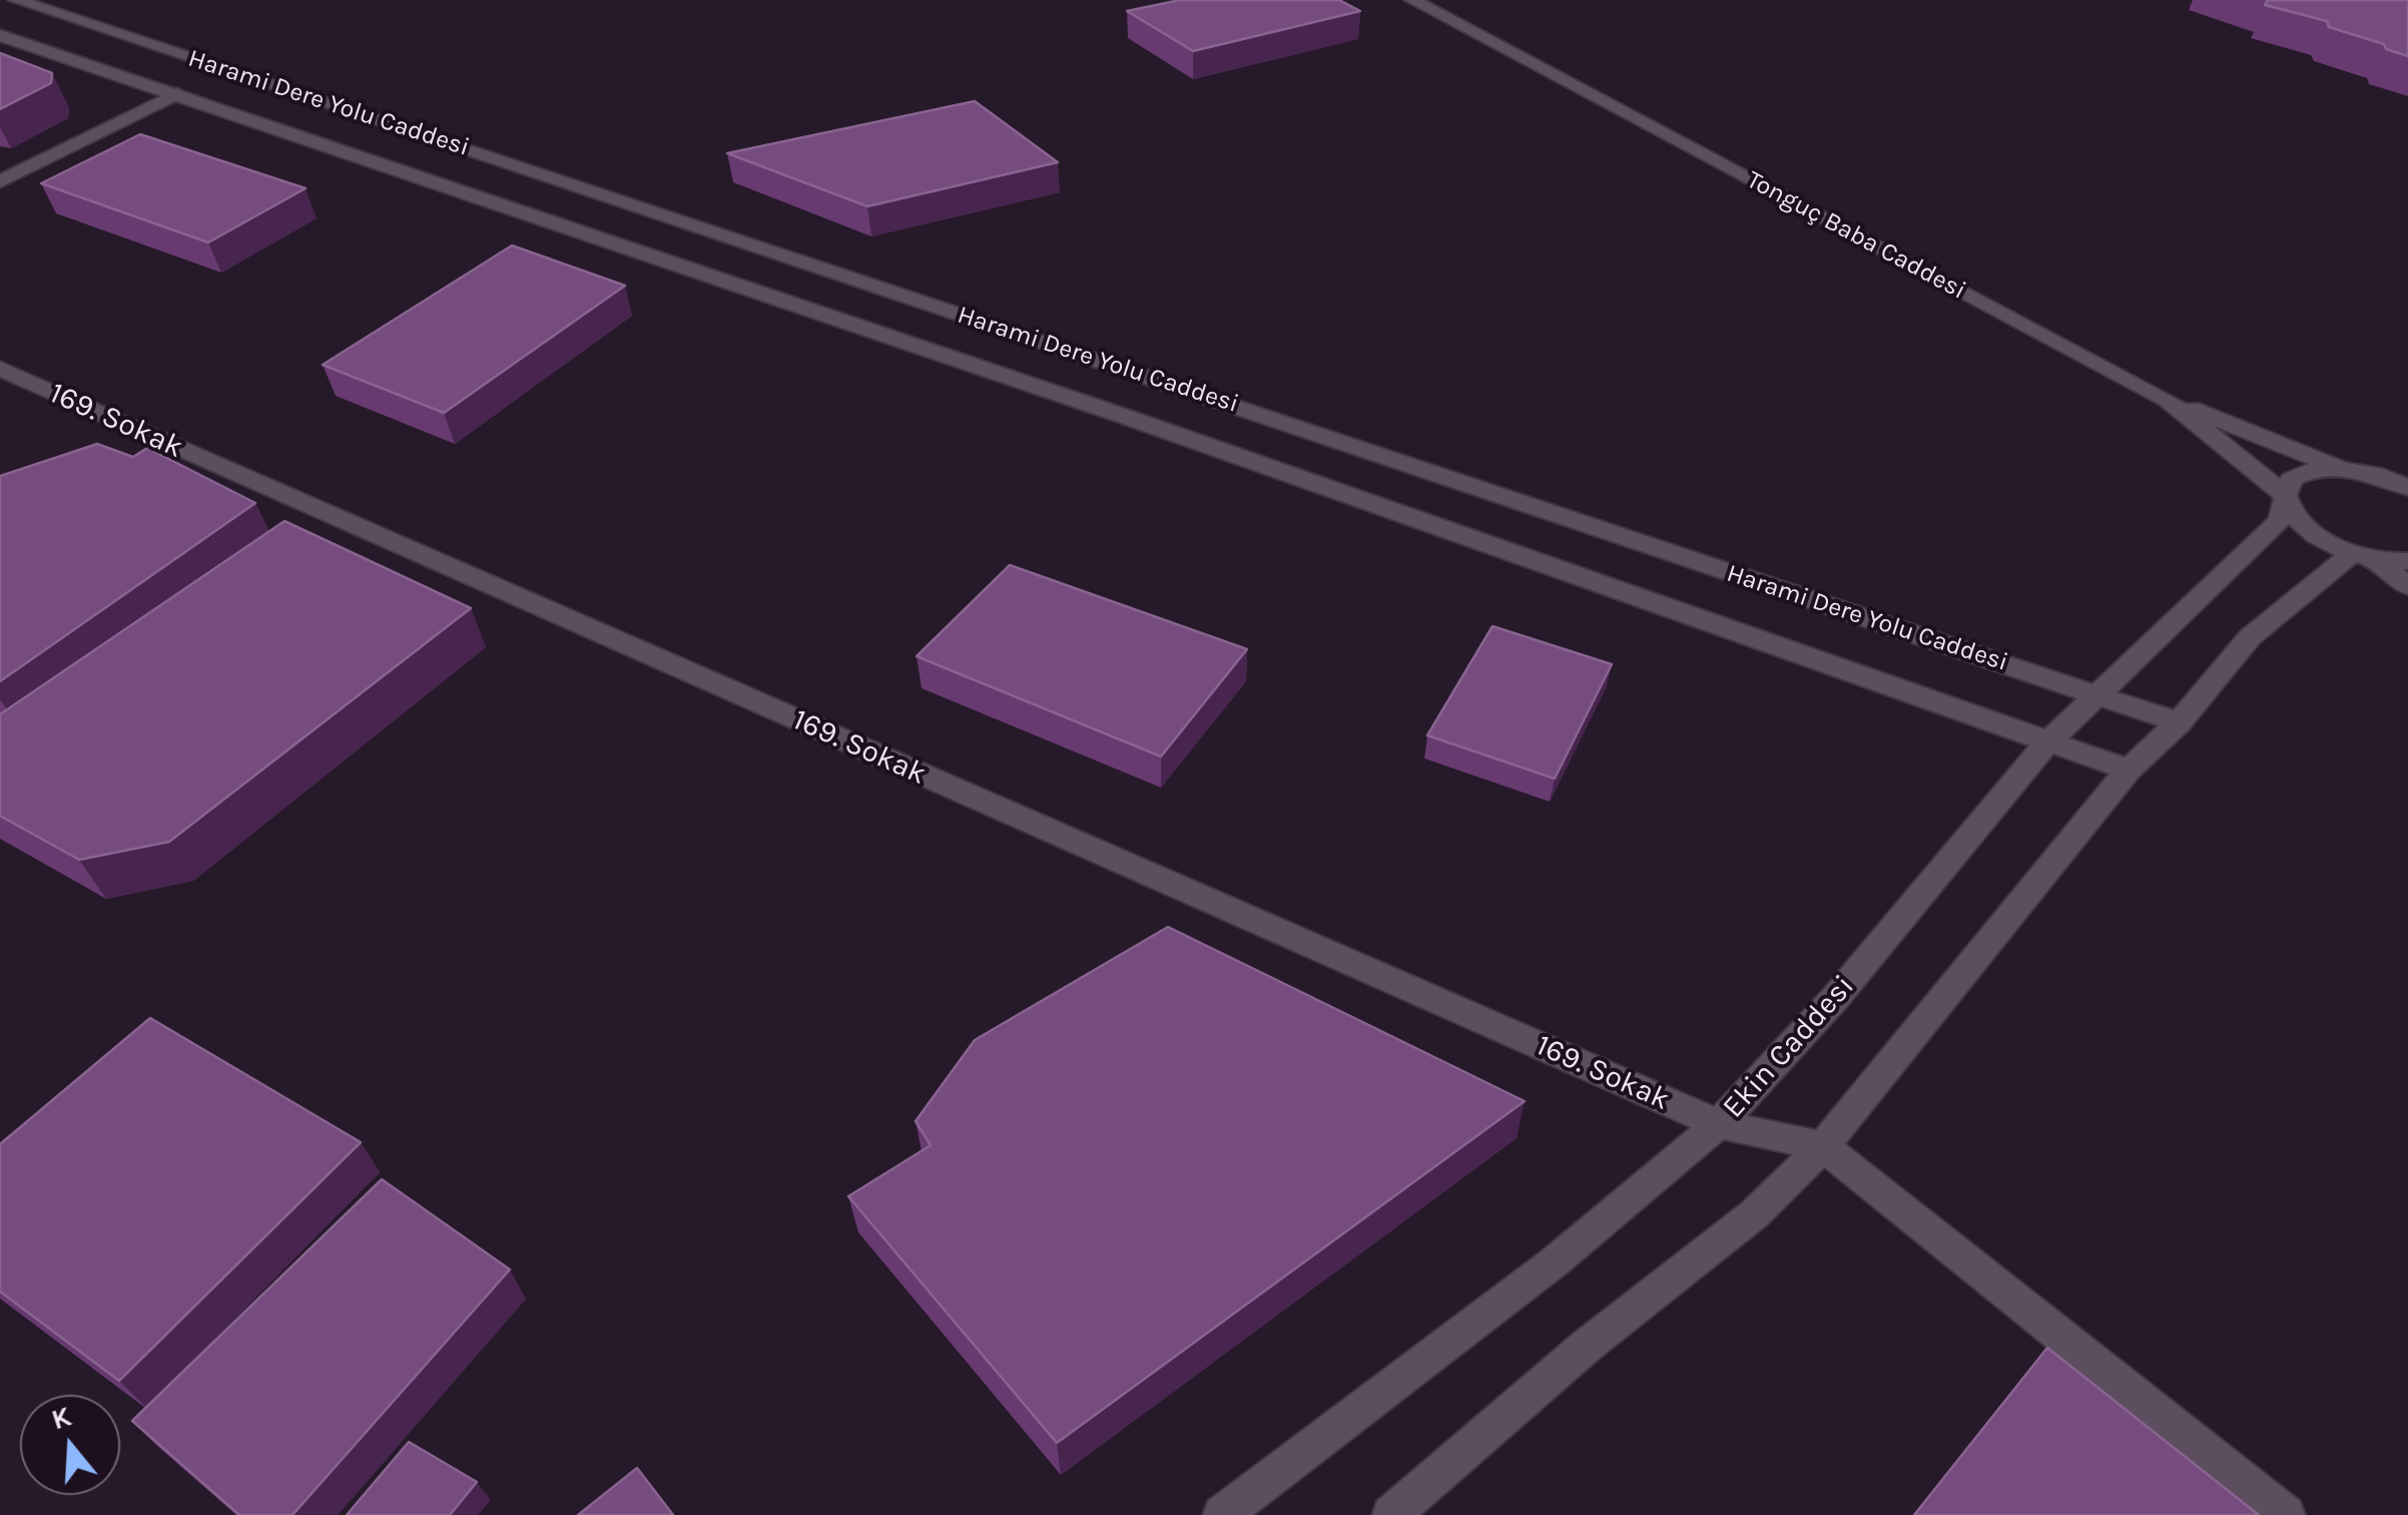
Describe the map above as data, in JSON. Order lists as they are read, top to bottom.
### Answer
{
  "streets": {
    "street": [
      "Harami Dere Yolu Caddesi",
      "Tonguç Baba Caddesi",
      "169. Sokak",
      "Ekin Caddesi"
    ]
  },
  "crossings": [
    ["Harami Dere Yolu Caddesi", "Ekin Caddesi"],
    ["Tonguç Baba Caddesi", "Ekin Caddesi"],
    ["169. Sokak", "Ekin Caddesi"]
  ],
  "north": "top"
}
